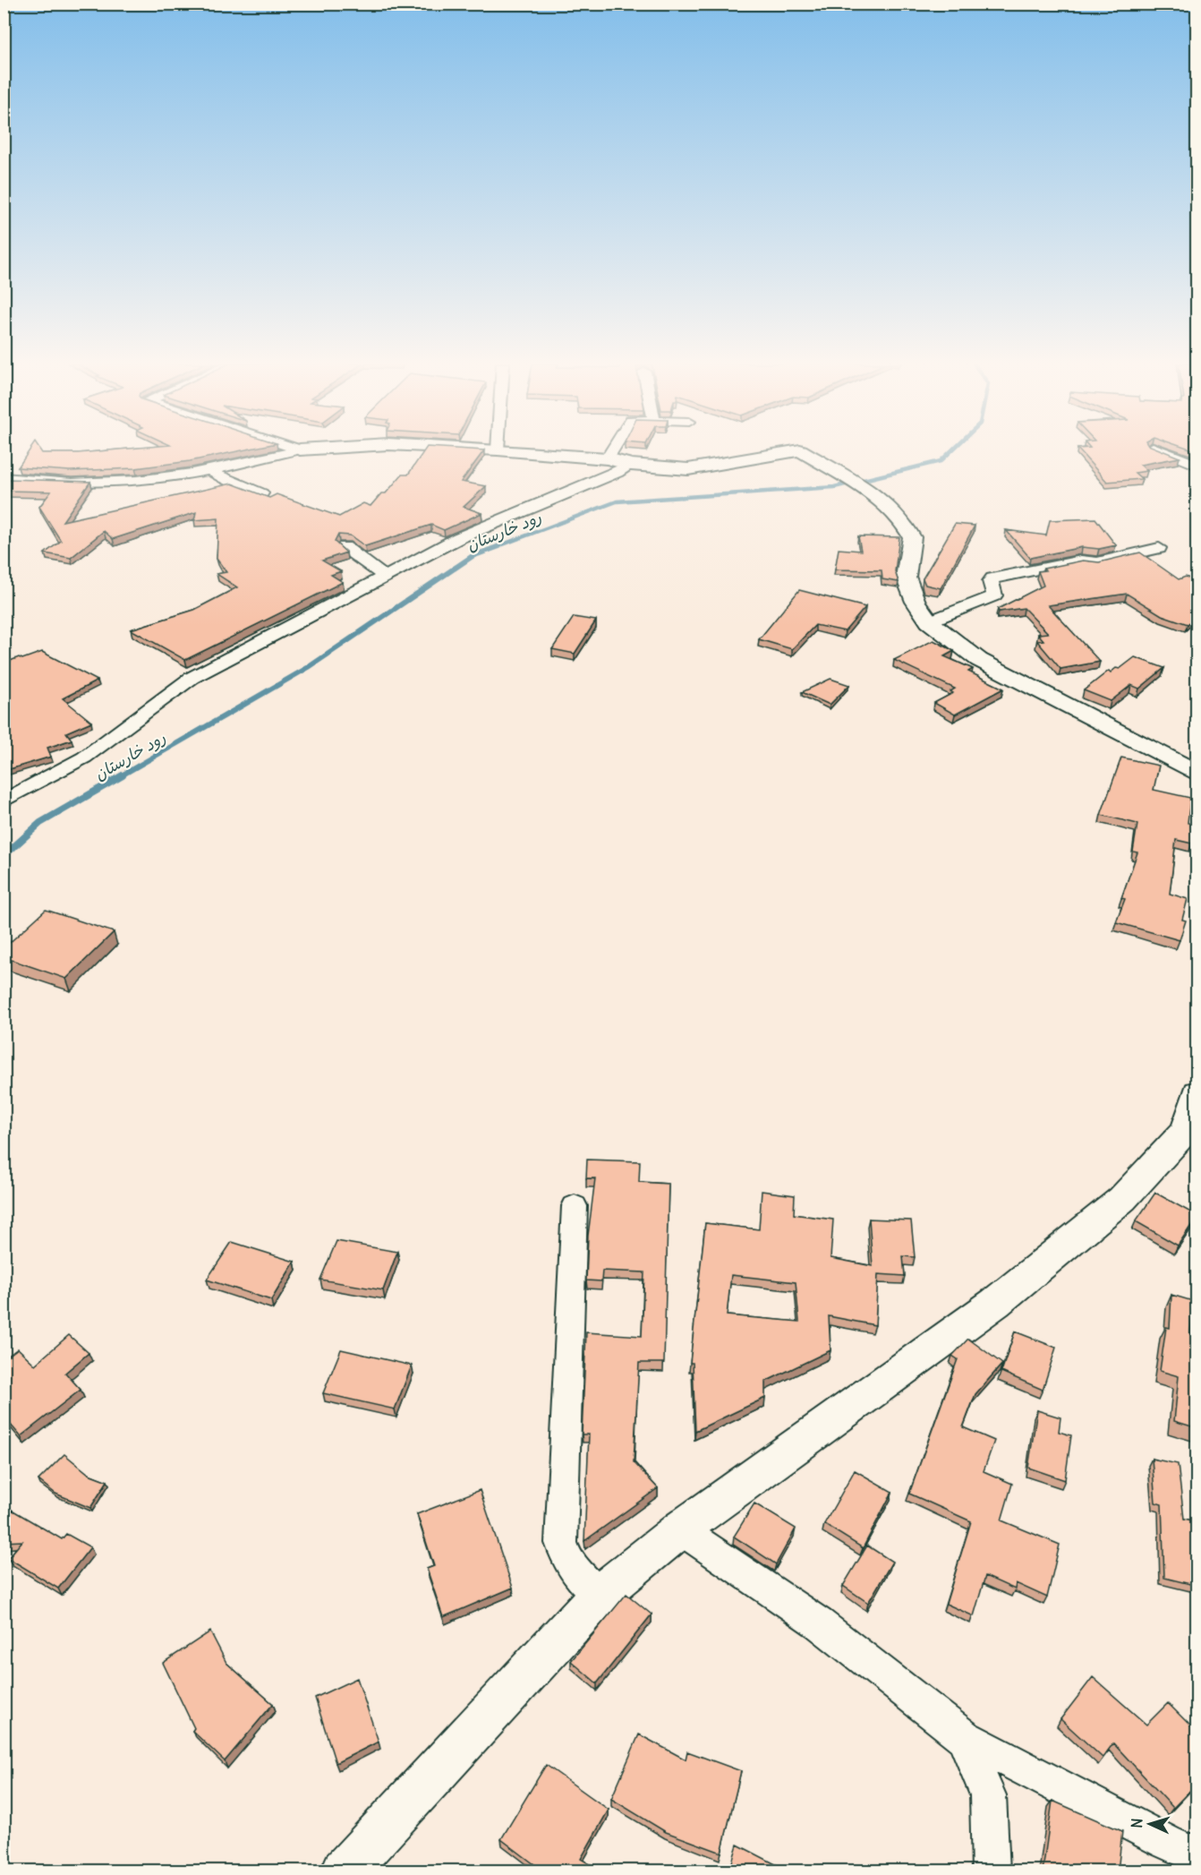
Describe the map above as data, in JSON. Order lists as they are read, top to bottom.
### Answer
{
  "water": ["رود خارستان"],
  "north": "left"
}
